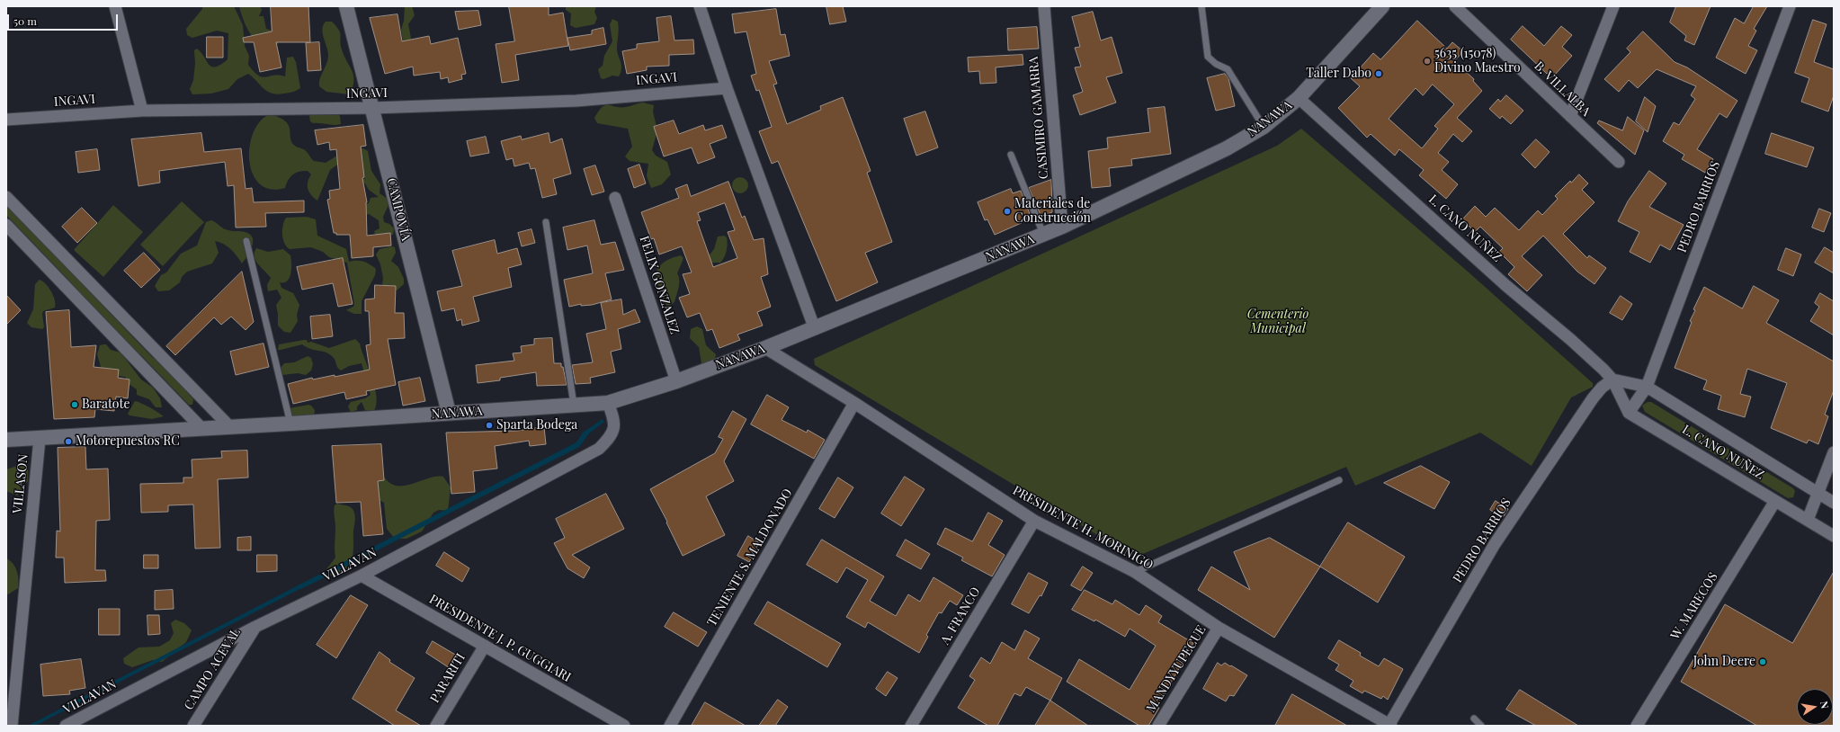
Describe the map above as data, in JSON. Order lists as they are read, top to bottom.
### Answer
{
  "streets": {
    "street": [
      "INGAVI",
      "B. VILLALBA",
      "CASIMIRO GAMARRA",
      "NANAWA",
      "PEDRO BARRIOS",
      "CAMPOVÍA",
      "L. CANO NUÑEZ",
      "FELIX GONZALEZ",
      "VILLASON",
      "PRESIDENTE H. MORINIGO",
      "TENIENTE S. MALDONADO",
      "VILLAVAN",
      "W. MARECOS",
      "A. FRANCO",
      "PRESIDENTE J. P. GUGGIARI",
      "CAMPO ACEVAL",
      "MANDYYUPECUE",
      "PARARITI"
    ]
  },
  "crossings": [
    ["INGAVI", "CAMPOVÍA"],
    ["CASIMIRO GAMARRA", "NANAWA"],
    ["NANAWA", "CAMPOVÍA"],
    ["NANAWA", "L. CANO NUÑEZ"],
    ["NANAWA", "FELIX GONZALEZ"],
    ["NANAWA", "VILLASON"],
    ["NANAWA", "PRESIDENTE H. MORINIGO"],
    ["NANAWA", "VILLAVAN"],
    ["PEDRO BARRIOS", "L. CANO NUÑEZ"],
    ["PEDRO BARRIOS", "PRESIDENTE H. MORINIGO"],
    ["L. CANO NUÑEZ", "W. MARECOS"],
    ["PRESIDENTE H. MORINIGO", "TENIENTE S. MALDONADO"],
    ["PRESIDENTE H. MORINIGO", "A. FRANCO"],
    ["PRESIDENTE H. MORINIGO", "MANDYYUPECUE"],
    ["VILLAVAN", "PRESIDENTE J. P. GUGGIARI"],
    ["VILLAVAN", "CAMPO ACEVAL"],
    ["PRESIDENTE J. P. GUGGIARI", "PARARITI"]
  ],
  "parks": ["Cementerio Municipal"],
  "places": [
    "5635 (15078) Divino Maestro",
    "Taller Dabo",
    "Materiales de Construcción",
    "Baratote",
    "Sparta Bodega",
    "Motorepuestos RC",
    "John Deere"
  ],
  "scale_bar": "50 m",
  "north": "right"
}
